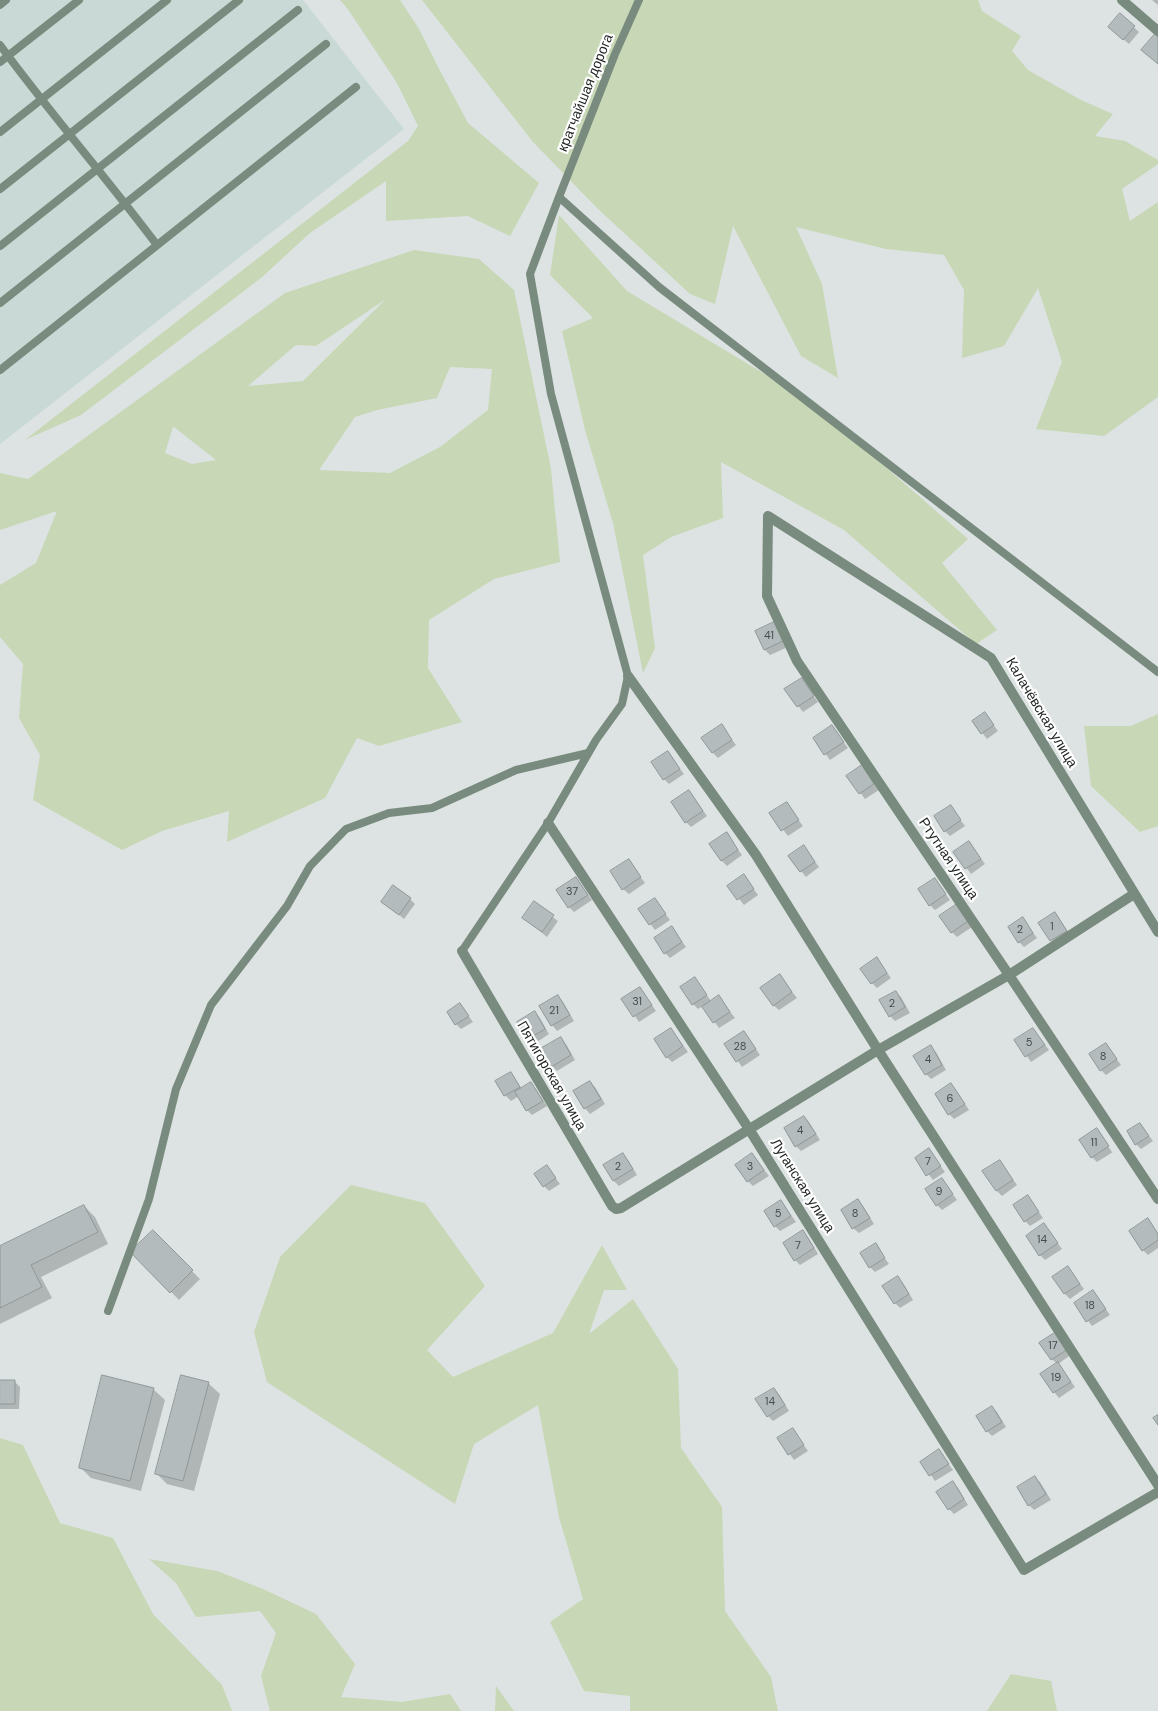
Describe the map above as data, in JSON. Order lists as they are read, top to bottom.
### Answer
{
  "streets": {
    "street": [
      "Калачёвская улица",
      "Ртутная улица",
      "Пятигорская улица",
      "Луганская улица"
    ],
    "lane": ["кратчайшая дорога"]
  },
  "crossings": [
    ["Калачёвская улица", "Ртутная улица"],
    ["Пятигорская улица", "Луганская улица"]
  ],
  "house_numbers": [
    "41",
    "37",
    "1",
    "2",
    "31",
    "2",
    "21",
    "5",
    "28",
    "8",
    "4",
    "6",
    "4",
    "11",
    "7",
    "2",
    "3",
    "9",
    "5",
    "8",
    "14",
    "7",
    "18",
    "17",
    "19",
    "14"
  ]
}
